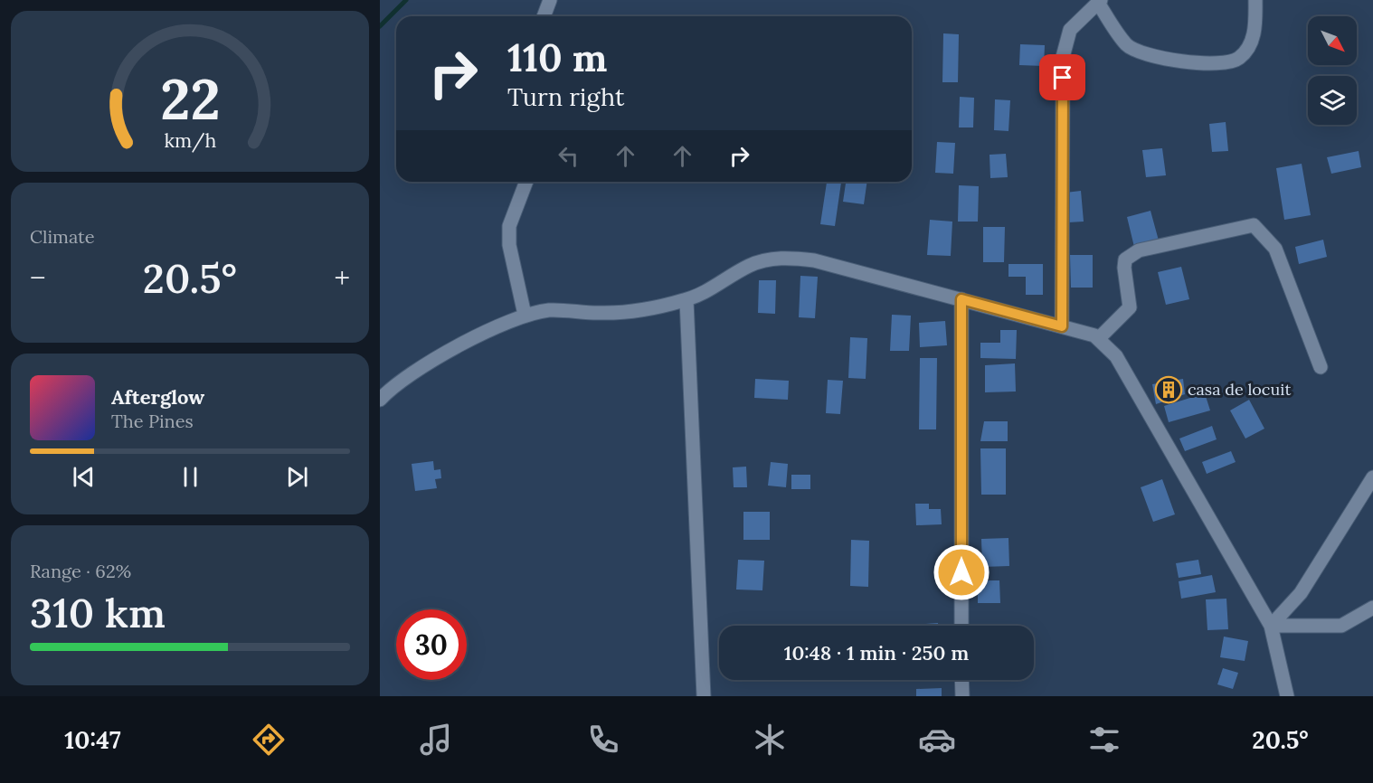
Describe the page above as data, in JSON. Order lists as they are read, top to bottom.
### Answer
{
  "places": {
    "building": ["casa de locuit"]
  },
  "north": "bottom right",
  "page": {
    "turn": ["110 m", "Turn right"],
    "tile": [
      "Climate",
      ["Range · 62%", "310 km"]
    ],
    "heat": ["−", "20.5°", "+"],
    "song": ["Afterglow", "The Pines"],
    "limit": "30",
    "trip": "10:48 · 1 min · 250 m",
    "tabs": ["10:47", "20.5°"],
    "gauge": ["22", "km/h"]
  }
}
